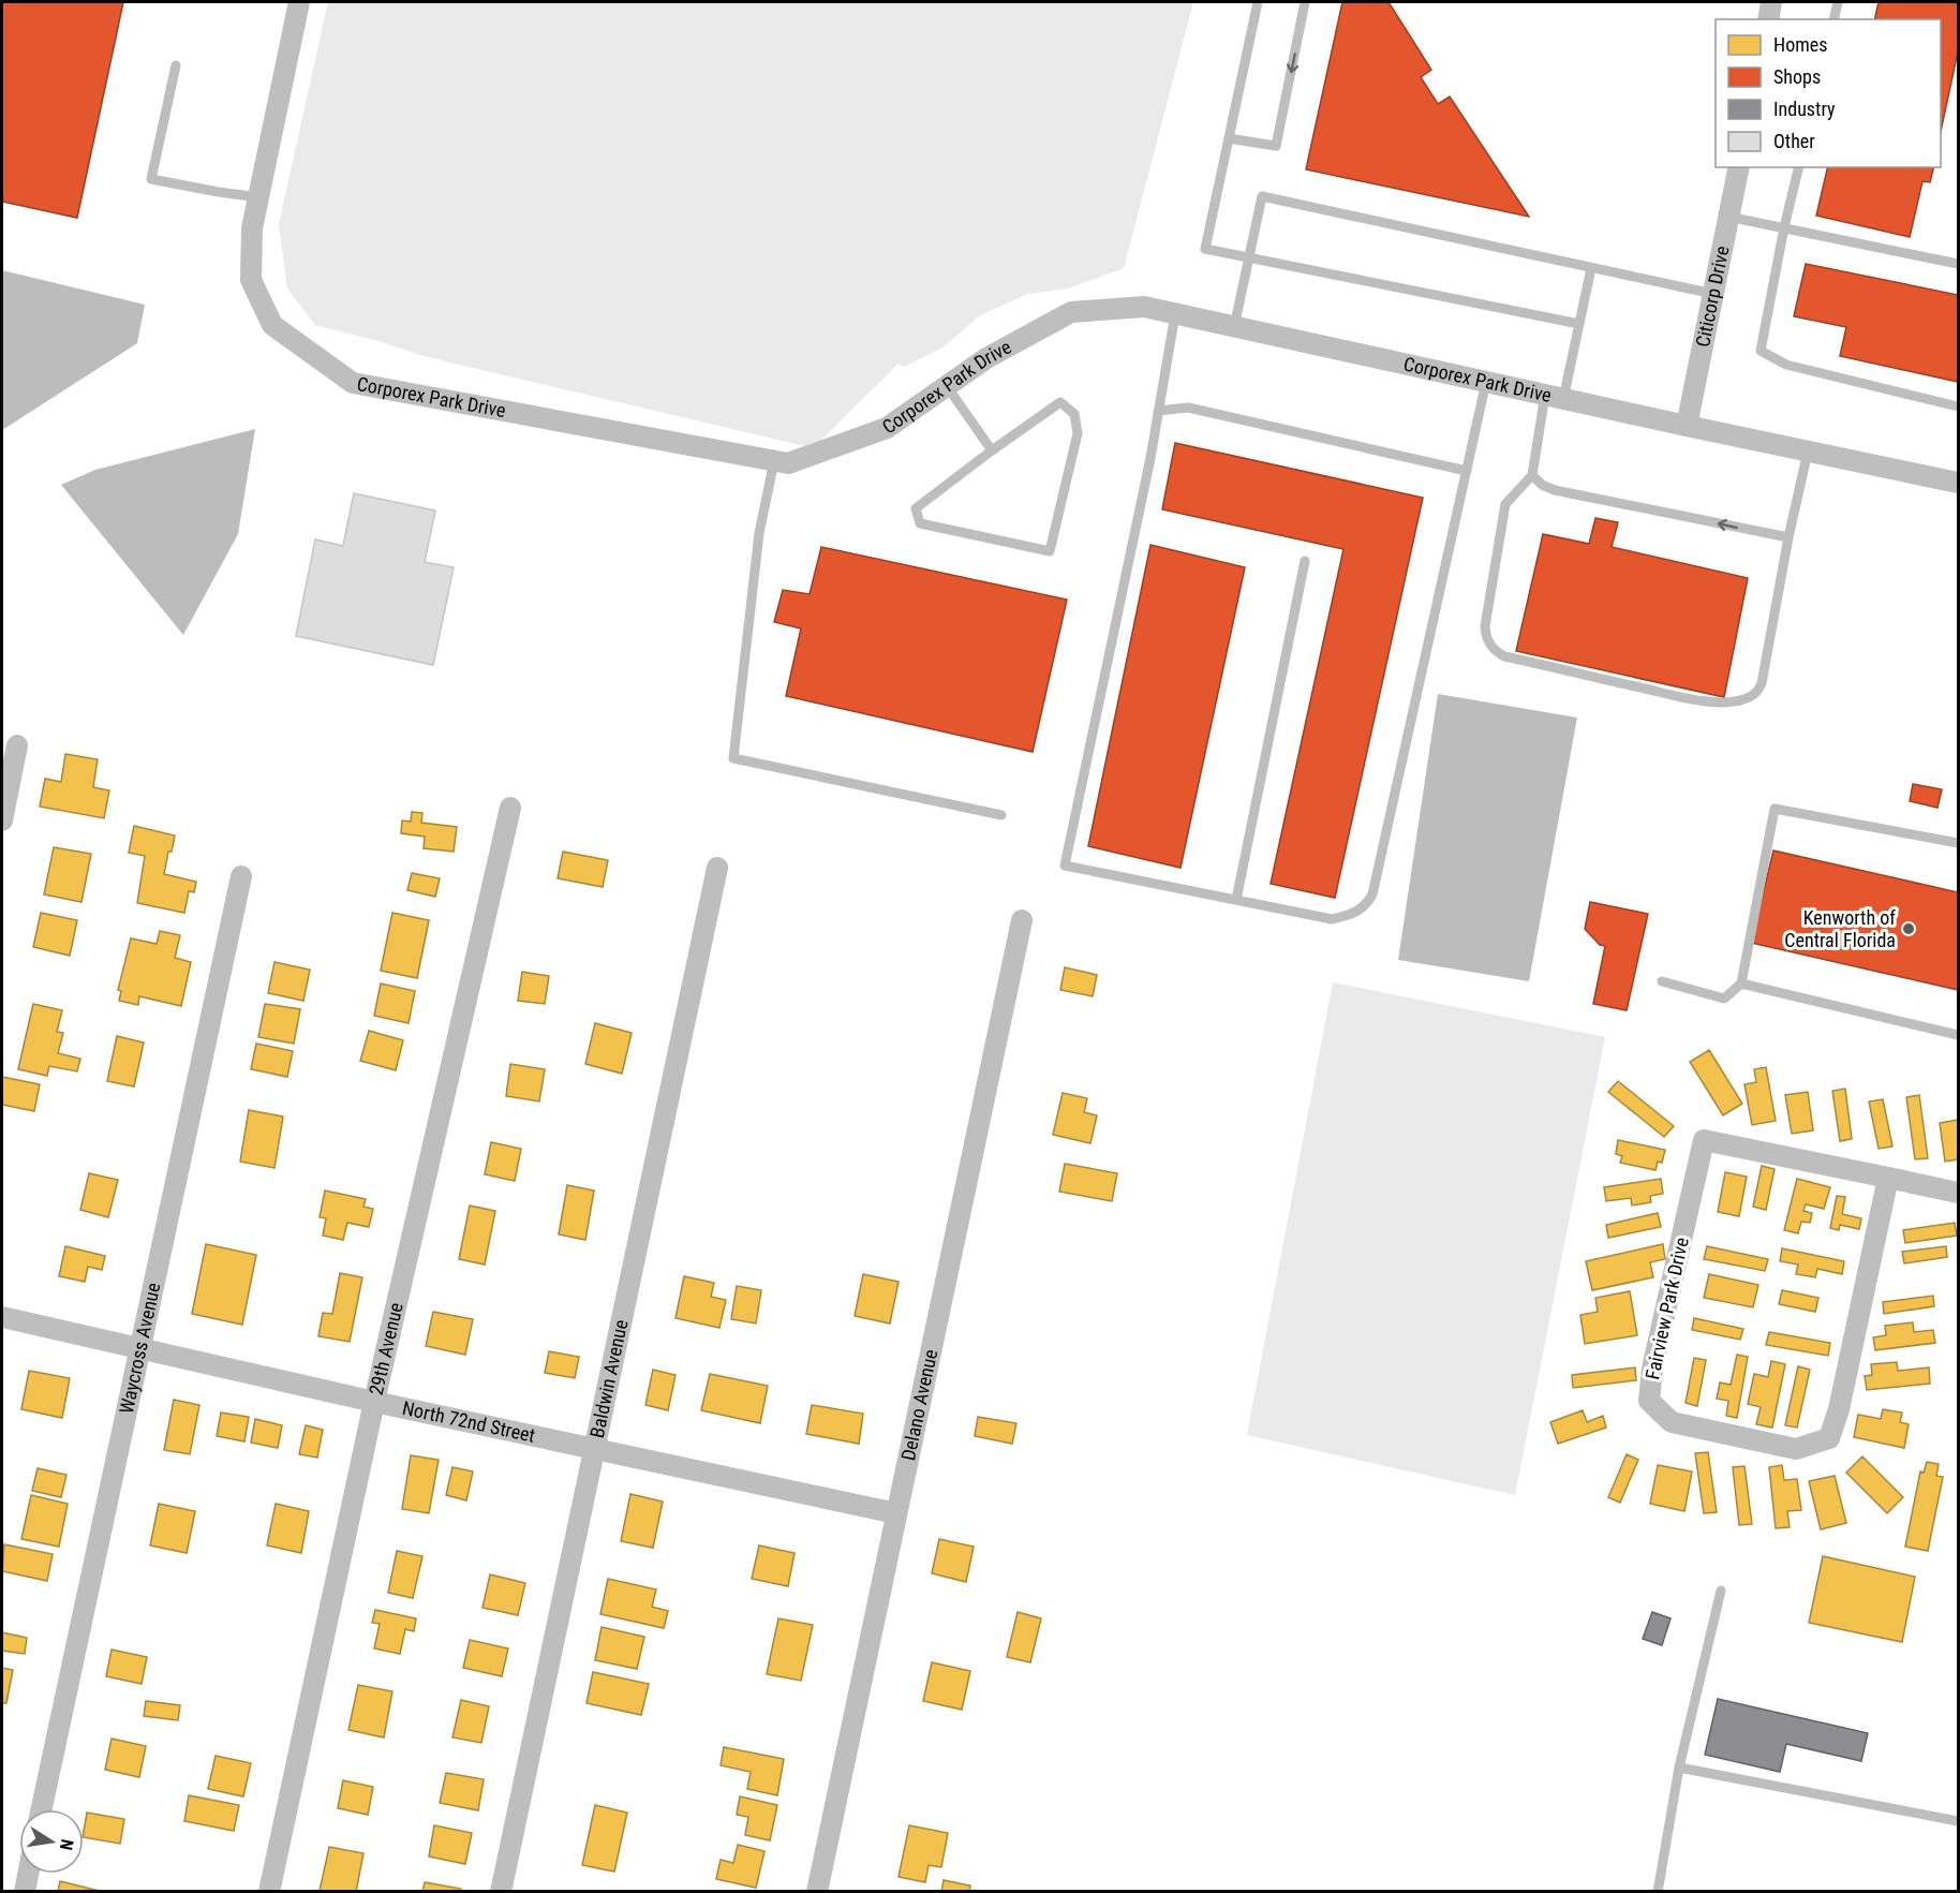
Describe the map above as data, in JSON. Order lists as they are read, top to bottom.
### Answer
{
  "streets": {
    "street": [
      "Citicorp Drive",
      "Corporex Park Drive",
      "Fairview Park Drive",
      "Waycross Avenue",
      "29th Avenue",
      "Baldwin Avenue",
      "Delano Avenue",
      "North 72nd Street"
    ]
  },
  "crossings": [
    ["Citicorp Drive", "Corporex Park Drive"],
    ["Waycross Avenue", "North 72nd Street"],
    ["29th Avenue", "North 72nd Street"],
    ["Baldwin Avenue", "North 72nd Street"],
    ["Delano Avenue", "North 72nd Street"]
  ],
  "places": ["Kenworth of Central Florida"],
  "legend": [
    "Homes",
    "Shops",
    "Industry",
    "Other"
  ],
  "north": "right"
}
